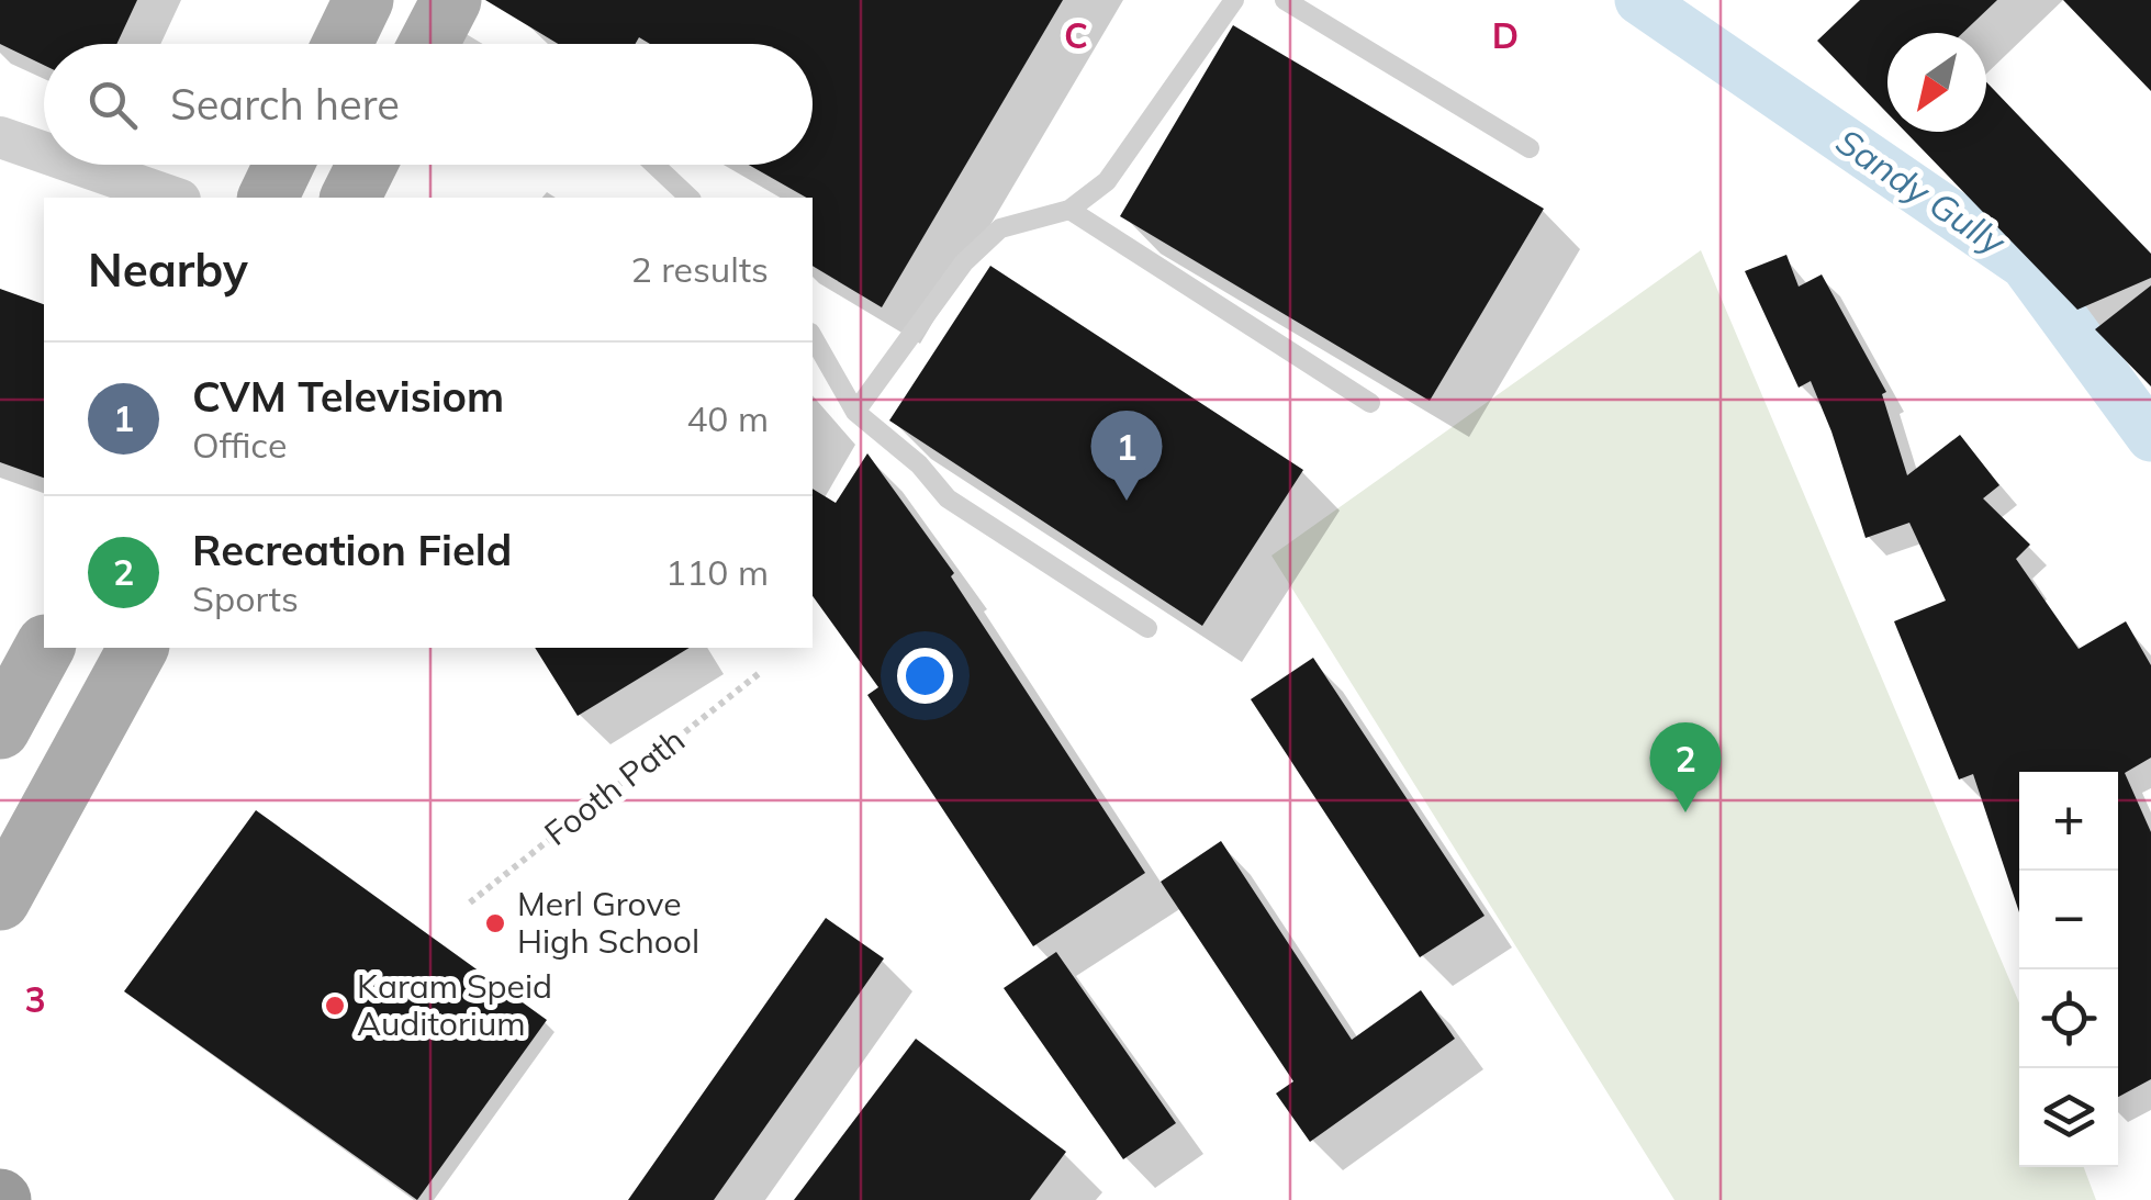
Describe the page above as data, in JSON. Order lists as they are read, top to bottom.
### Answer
{
  "streets": {
    "path": ["Footh Path"]
  },
  "water": ["Sandy Gully"],
  "places": ["Merl Grove High School", "Karam Speid Auditorium"],
  "north": "bottom left",
  "page": {
    "search": "Search here",
    "heading": ["Nearby", "2 results"],
    "list": [
      {
        "mark": "1",
        "name": "CVM Televisiom",
        "note": "Office",
        "value": "40 m"
      },
      {
        "mark": "2",
        "name": "Recreation Field",
        "note": "Sports",
        "value": "110 m"
      }
    ],
    "pins": ["1", "2"],
    "map_buttons": ["+", "−"]
  },
  "grid": {
    "columns": ["C", "D"],
    "rows": ["3"]
  }
}
